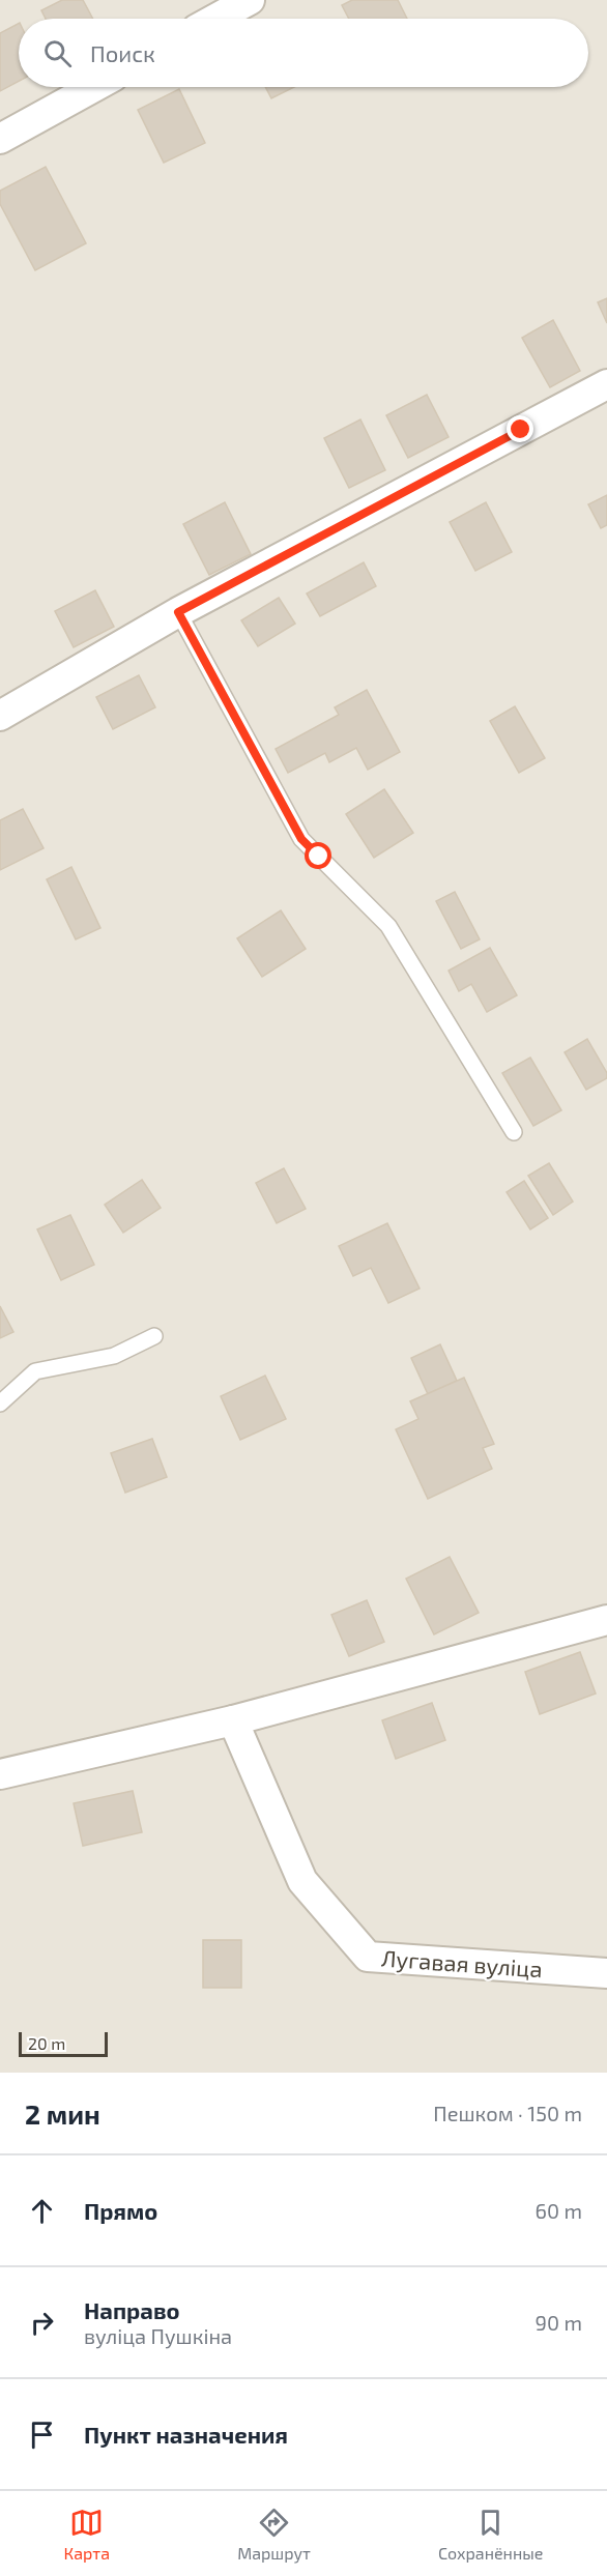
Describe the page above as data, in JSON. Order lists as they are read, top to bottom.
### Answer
{
  "streets": {
    "street": ["Лугавая вуліца"]
  },
  "scale_bar": "20 m",
  "page": {
    "search": "Поиск",
    "scale": "20 m",
    "heading": ["2 мин", "Пешком · 150 m"],
    "list": [
      ["Прямо", "60 m"],
      ["Направо", "вуліца Пушкіна", "90 m"],
      "Пункт назначения"
    ],
    "nav": ["Карта", "Маршрут", "Сохранённые"]
  }
}
